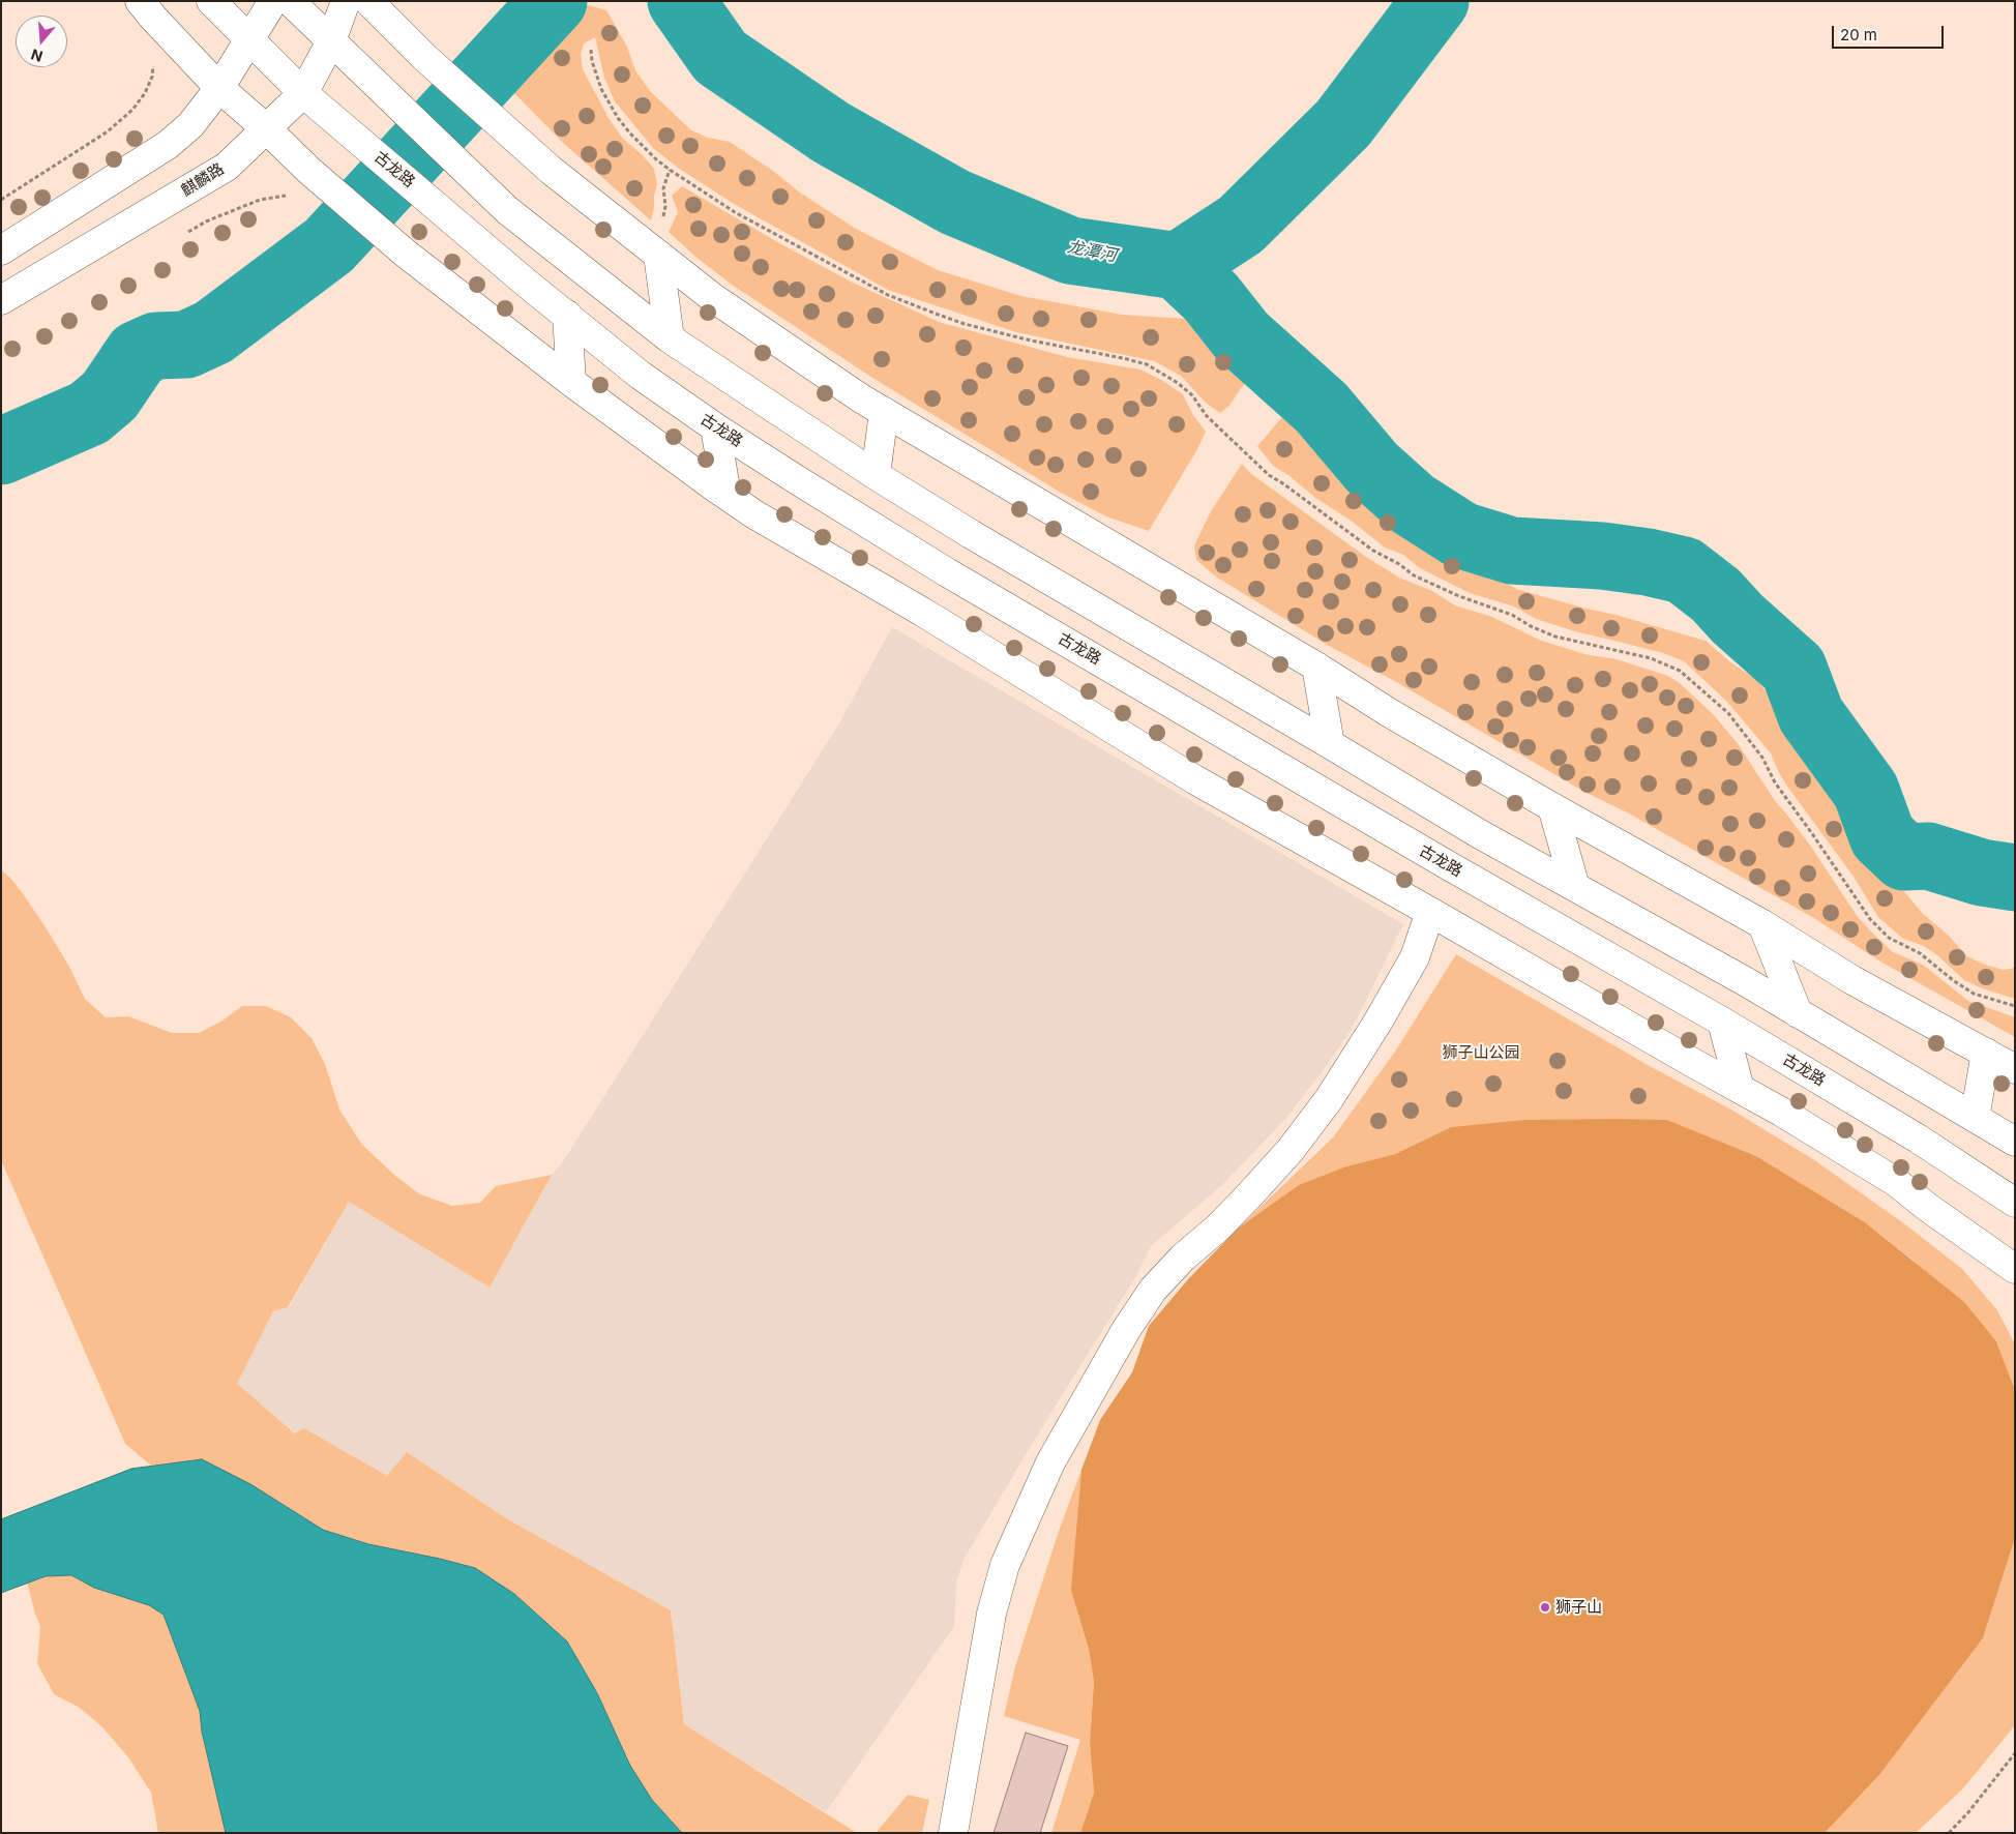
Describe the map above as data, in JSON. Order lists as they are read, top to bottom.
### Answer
{
  "streets": {
    "main road": ["古龙路", "麒麟路"]
  },
  "crossings": [
    ["古龙路", "麒麟路"]
  ],
  "water": ["龙潭河"],
  "parks": ["狮子山公园"],
  "places": ["狮子山"],
  "scale_bar": "20 m",
  "north": "bottom"
}
